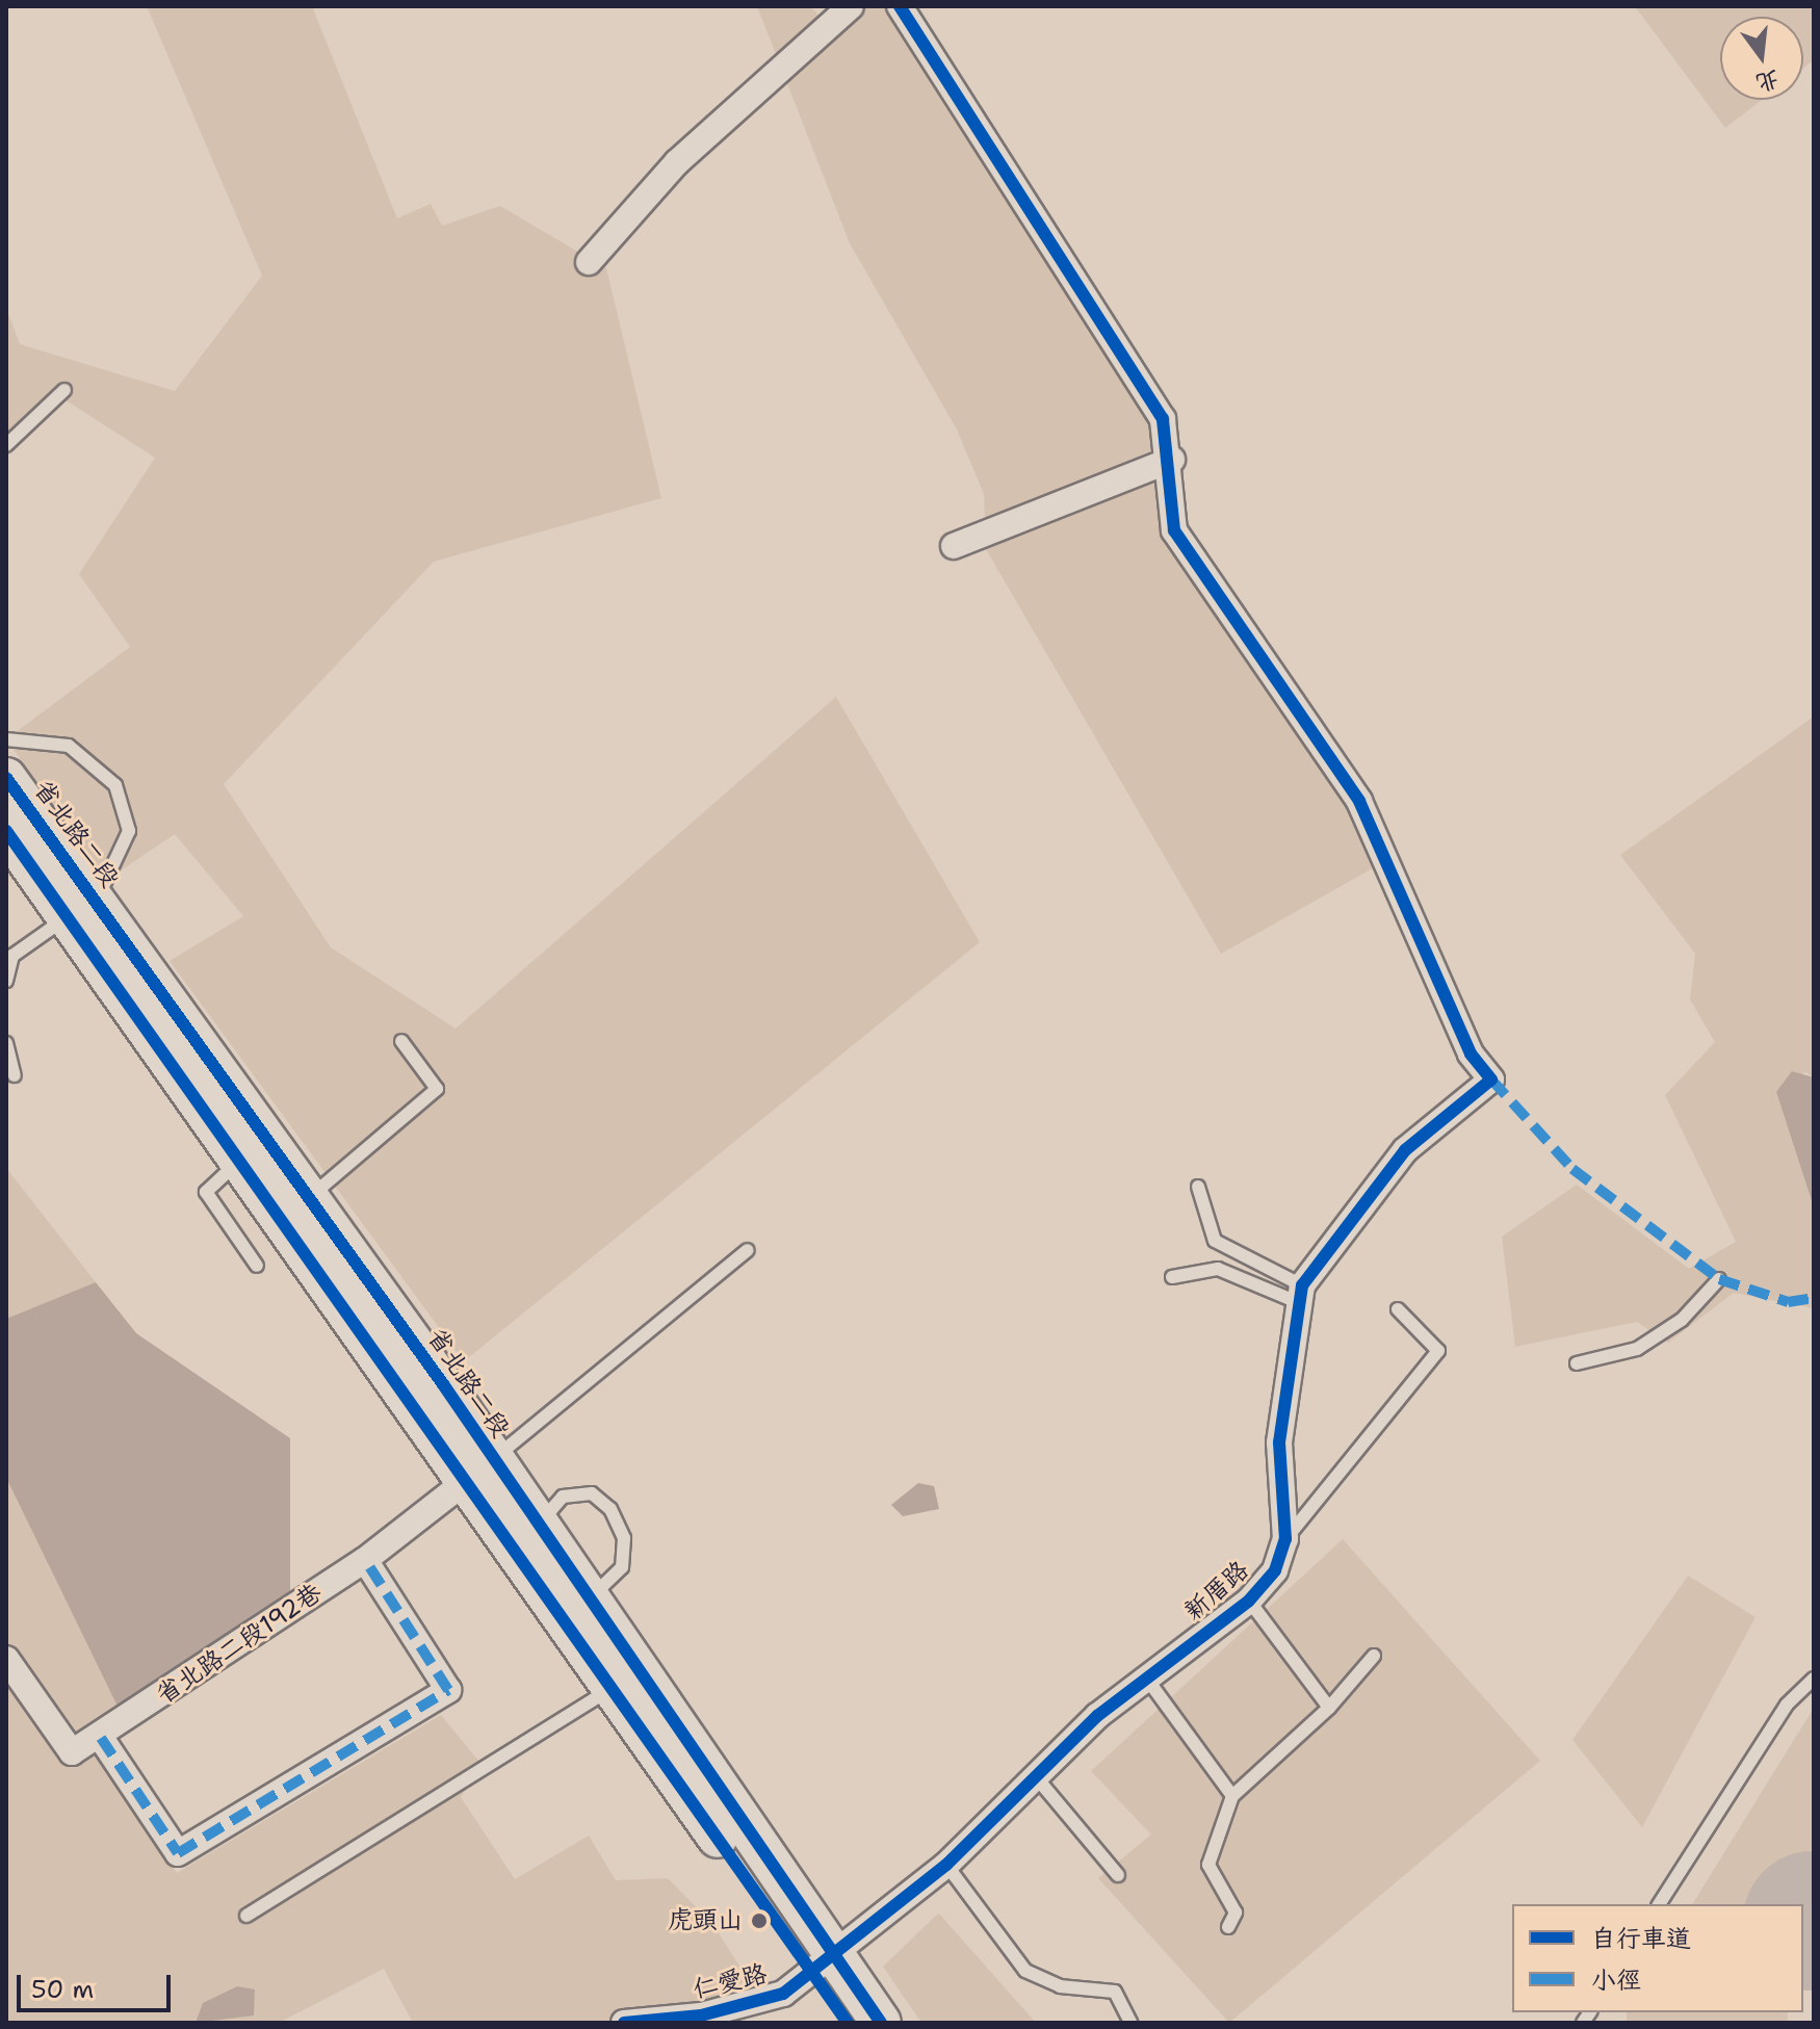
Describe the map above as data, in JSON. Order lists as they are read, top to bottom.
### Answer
{
  "streets": {
    "main road": ["省北路二段"],
    "street": ["新厝路", "省北路二段192巷", "仁愛路"]
  },
  "crossings": [
    ["省北路二段", "新厝路"],
    ["省北路二段", "省北路二段192巷"],
    ["省北路二段", "仁愛路"],
    ["新厝路", "仁愛路"]
  ],
  "places": ["虎頭山"],
  "legend": ["自行車道", "小徑"],
  "scale_bar": "50 m",
  "north": "bottom"
}
